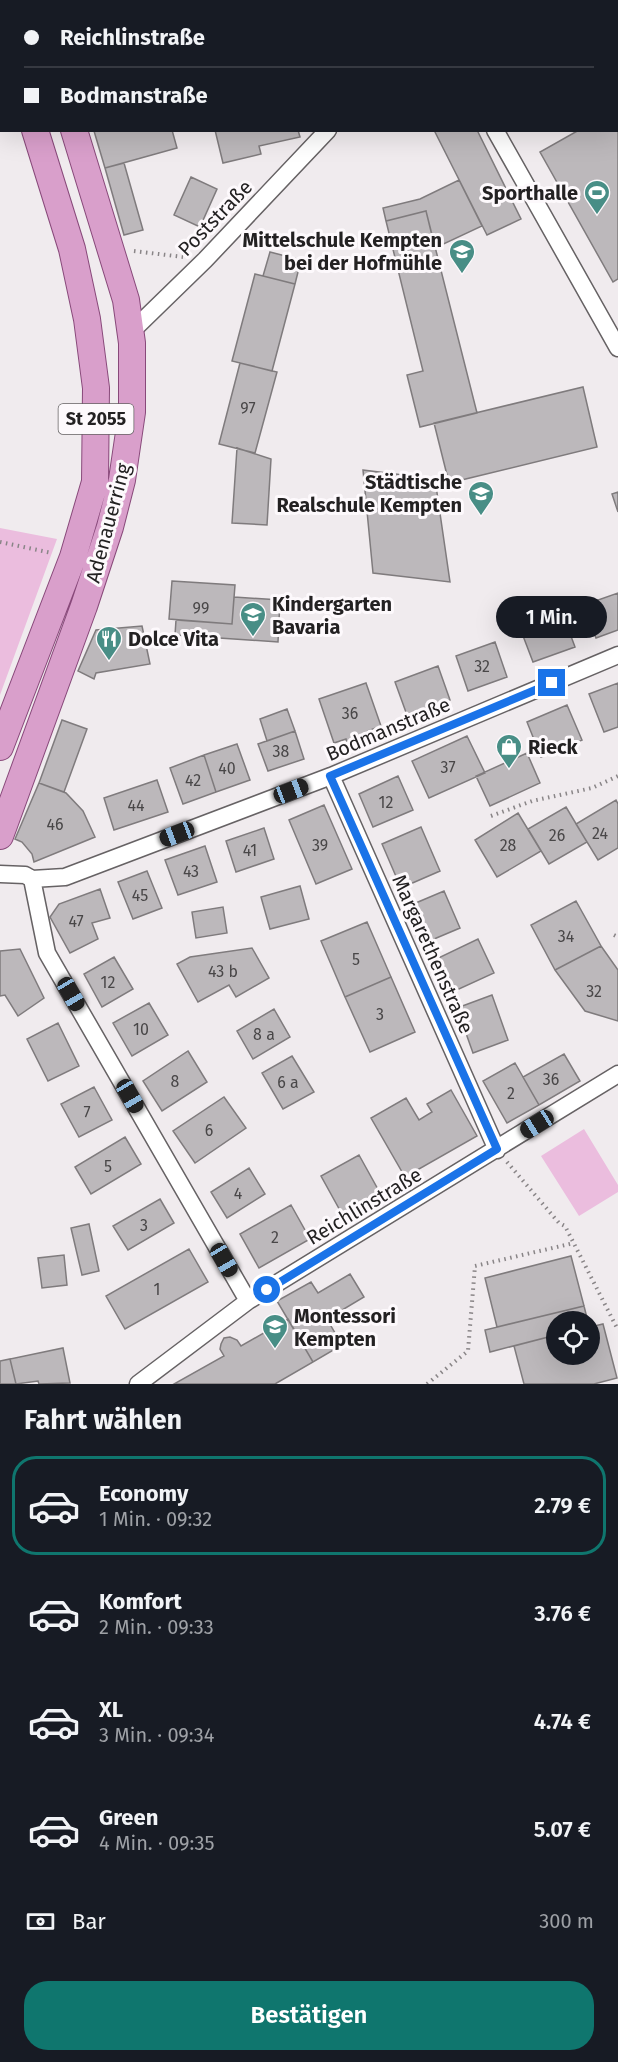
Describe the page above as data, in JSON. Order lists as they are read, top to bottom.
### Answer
{
  "streets": {
    "main road": ["St 2055", "Adenauerring"],
    "street": [
      "Poststraße",
      "Bodmanstraße",
      "Margarethenstraße",
      "Reichlinstraße"
    ]
  },
  "crossings": [
    ["Poststraße", "Adenauerring"],
    ["Bodmanstraße", "Margarethenstraße"],
    ["Margarethenstraße", "Reichlinstraße"]
  ],
  "places": {
    "sports": ["Sporthalle"],
    "school or university": [
      "Mittelschule Kempten bei der Hofmühle",
      "Städtische Realschule Kempten",
      "Kindergarten Bavaria",
      "Montessori Kempten"
    ],
    "restaurant": ["Dolce Vita"],
    "shop": ["Rieck"]
  },
  "house_numbers": [
    "97",
    "99",
    "32",
    "36",
    "38",
    "37",
    "40",
    "42",
    "12",
    "44",
    "46",
    "24",
    "26",
    "39",
    "28",
    "41",
    "43",
    "45",
    "47",
    "34",
    "5",
    "43 b",
    "12",
    "32",
    "3",
    "10",
    "8 a",
    "36",
    "8",
    "6 a",
    "2",
    "7",
    "6",
    "5",
    "4",
    "3",
    "2",
    "1"
  ],
  "page": {
    "banner": ["Reichlinstraße", "Bodmanstraße"],
    "bubble": "1 Min.",
    "heading": "Fahrt wählen",
    "list": [
      {
        "name": "Economy",
        "note": "1 Min. · 09:32",
        "value": "2.79 €"
      },
      {
        "name": "Komfort",
        "note": "2 Min. · 09:33",
        "value": "3.76 €"
      },
      {
        "name": "XL",
        "note": "3 Min. · 09:34",
        "value": "4.74 €"
      },
      {
        "name": "Green",
        "note": "4 Min. · 09:35",
        "value": "5.07 €"
      }
    ],
    "pay": ["Bar", "300 m"],
    "buttons": "Bestätigen"
  }
}
